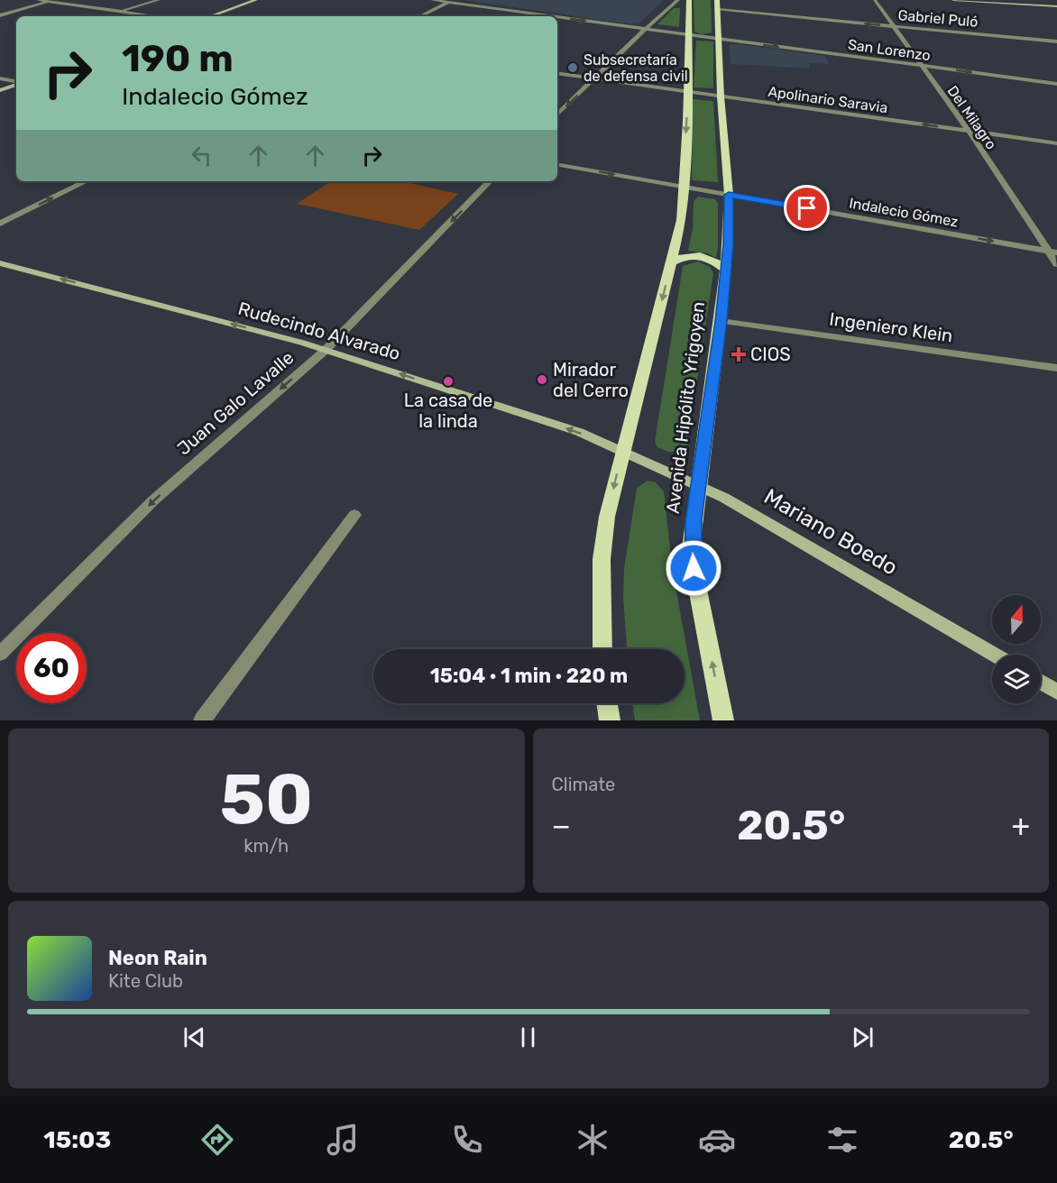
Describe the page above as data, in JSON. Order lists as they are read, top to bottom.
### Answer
{
  "streets": {
    "main road": ["Avenida Hipólito Yrigoyen"],
    "street": [
      "Gabriel Puló",
      "San Lorenzo",
      "Apolinario Saravia",
      "Del Milagro",
      "Indalecio Gómez",
      "Ingeniero Klein",
      "Rudecindo Alvarado",
      "Juan Galo Lavalle",
      "Mariano Boedo"
    ]
  },
  "crossings": [
    ["Gabriel Puló", "Del Milagro"],
    ["Gabriel Puló", "Avenida Hipólito Yrigoyen"],
    ["San Lorenzo", "Del Milagro"],
    ["San Lorenzo", "Avenida Hipólito Yrigoyen"],
    ["Apolinario Saravia", "Del Milagro"],
    ["Apolinario Saravia", "Avenida Hipólito Yrigoyen"],
    ["Del Milagro", "Indalecio Gómez"],
    ["Indalecio Gómez", "Avenida Hipólito Yrigoyen"],
    ["Ingeniero Klein", "Avenida Hipólito Yrigoyen"],
    ["Rudecindo Alvarado", "Juan Galo Lavalle"],
    ["Rudecindo Alvarado", "Avenida Hipólito Yrigoyen"],
    ["Rudecindo Alvarado", "Mariano Boedo"],
    ["Avenida Hipólito Yrigoyen", "Mariano Boedo"]
  ],
  "one_way": [
    "Gabriel Puló",
    "San Lorenzo",
    "Apolinario Saravia",
    "Indalecio Gómez",
    "Rudecindo Alvarado",
    "Juan Galo Lavalle"
  ],
  "places": {
    "other": ["Subsecretaría de defensa civil", "Mirador del Cerro", "La casa de la linda"],
    "health": ["CIOS"]
  },
  "north": "top",
  "page": {
    "turn": ["190 m", "Indalecio Gómez"],
    "limit": "60",
    "trip": "15:04 · 1 min · 220 m",
    "tile": [
      ["50", "km/h"],
      "Climate"
    ],
    "heat": ["−", "20.5°", "+"],
    "song": ["Neon Rain", "Kite Club"],
    "tabs": ["15:03", "20.5°"]
  }
}
